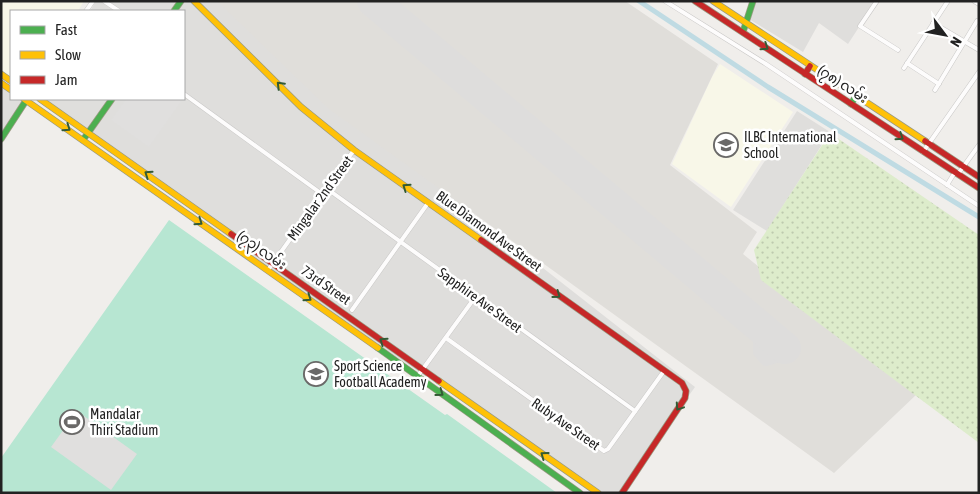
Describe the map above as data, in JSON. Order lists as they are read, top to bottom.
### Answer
{
  "streets": {
    "main road": [
      "(၇၈) လမ်း",
      "Blue Diamond Ave Street",
      "(၇၃) လမ်း",
      "73rd Street"
    ],
    "street": ["Mingalar 2nd Street", "Sapphire Ave Street", "Ruby Ave Street"]
  },
  "crossings": [
    ["Mingalar 2nd Street", "Blue Diamond Ave Street"],
    ["Mingalar 2nd Street", "(၇၃) လမ်း"],
    ["Mingalar 2nd Street", "73rd Street"],
    ["Mingalar 2nd Street", "Sapphire Ave Street"],
    ["Blue Diamond Ave Street", "Ruby Ave Street"],
    ["Sapphire Ave Street", "Ruby Ave Street"]
  ],
  "one_way": ["(၇၃) လမ်း", "73rd Street"],
  "places": {
    "school or university": ["ILBC International School", "Sport Science Football Academy"],
    "sports": ["Mandalar Thiri Stadium"]
  },
  "legend": ["Fast", "Slow", "Jam"],
  "north": "bottom right"
}
